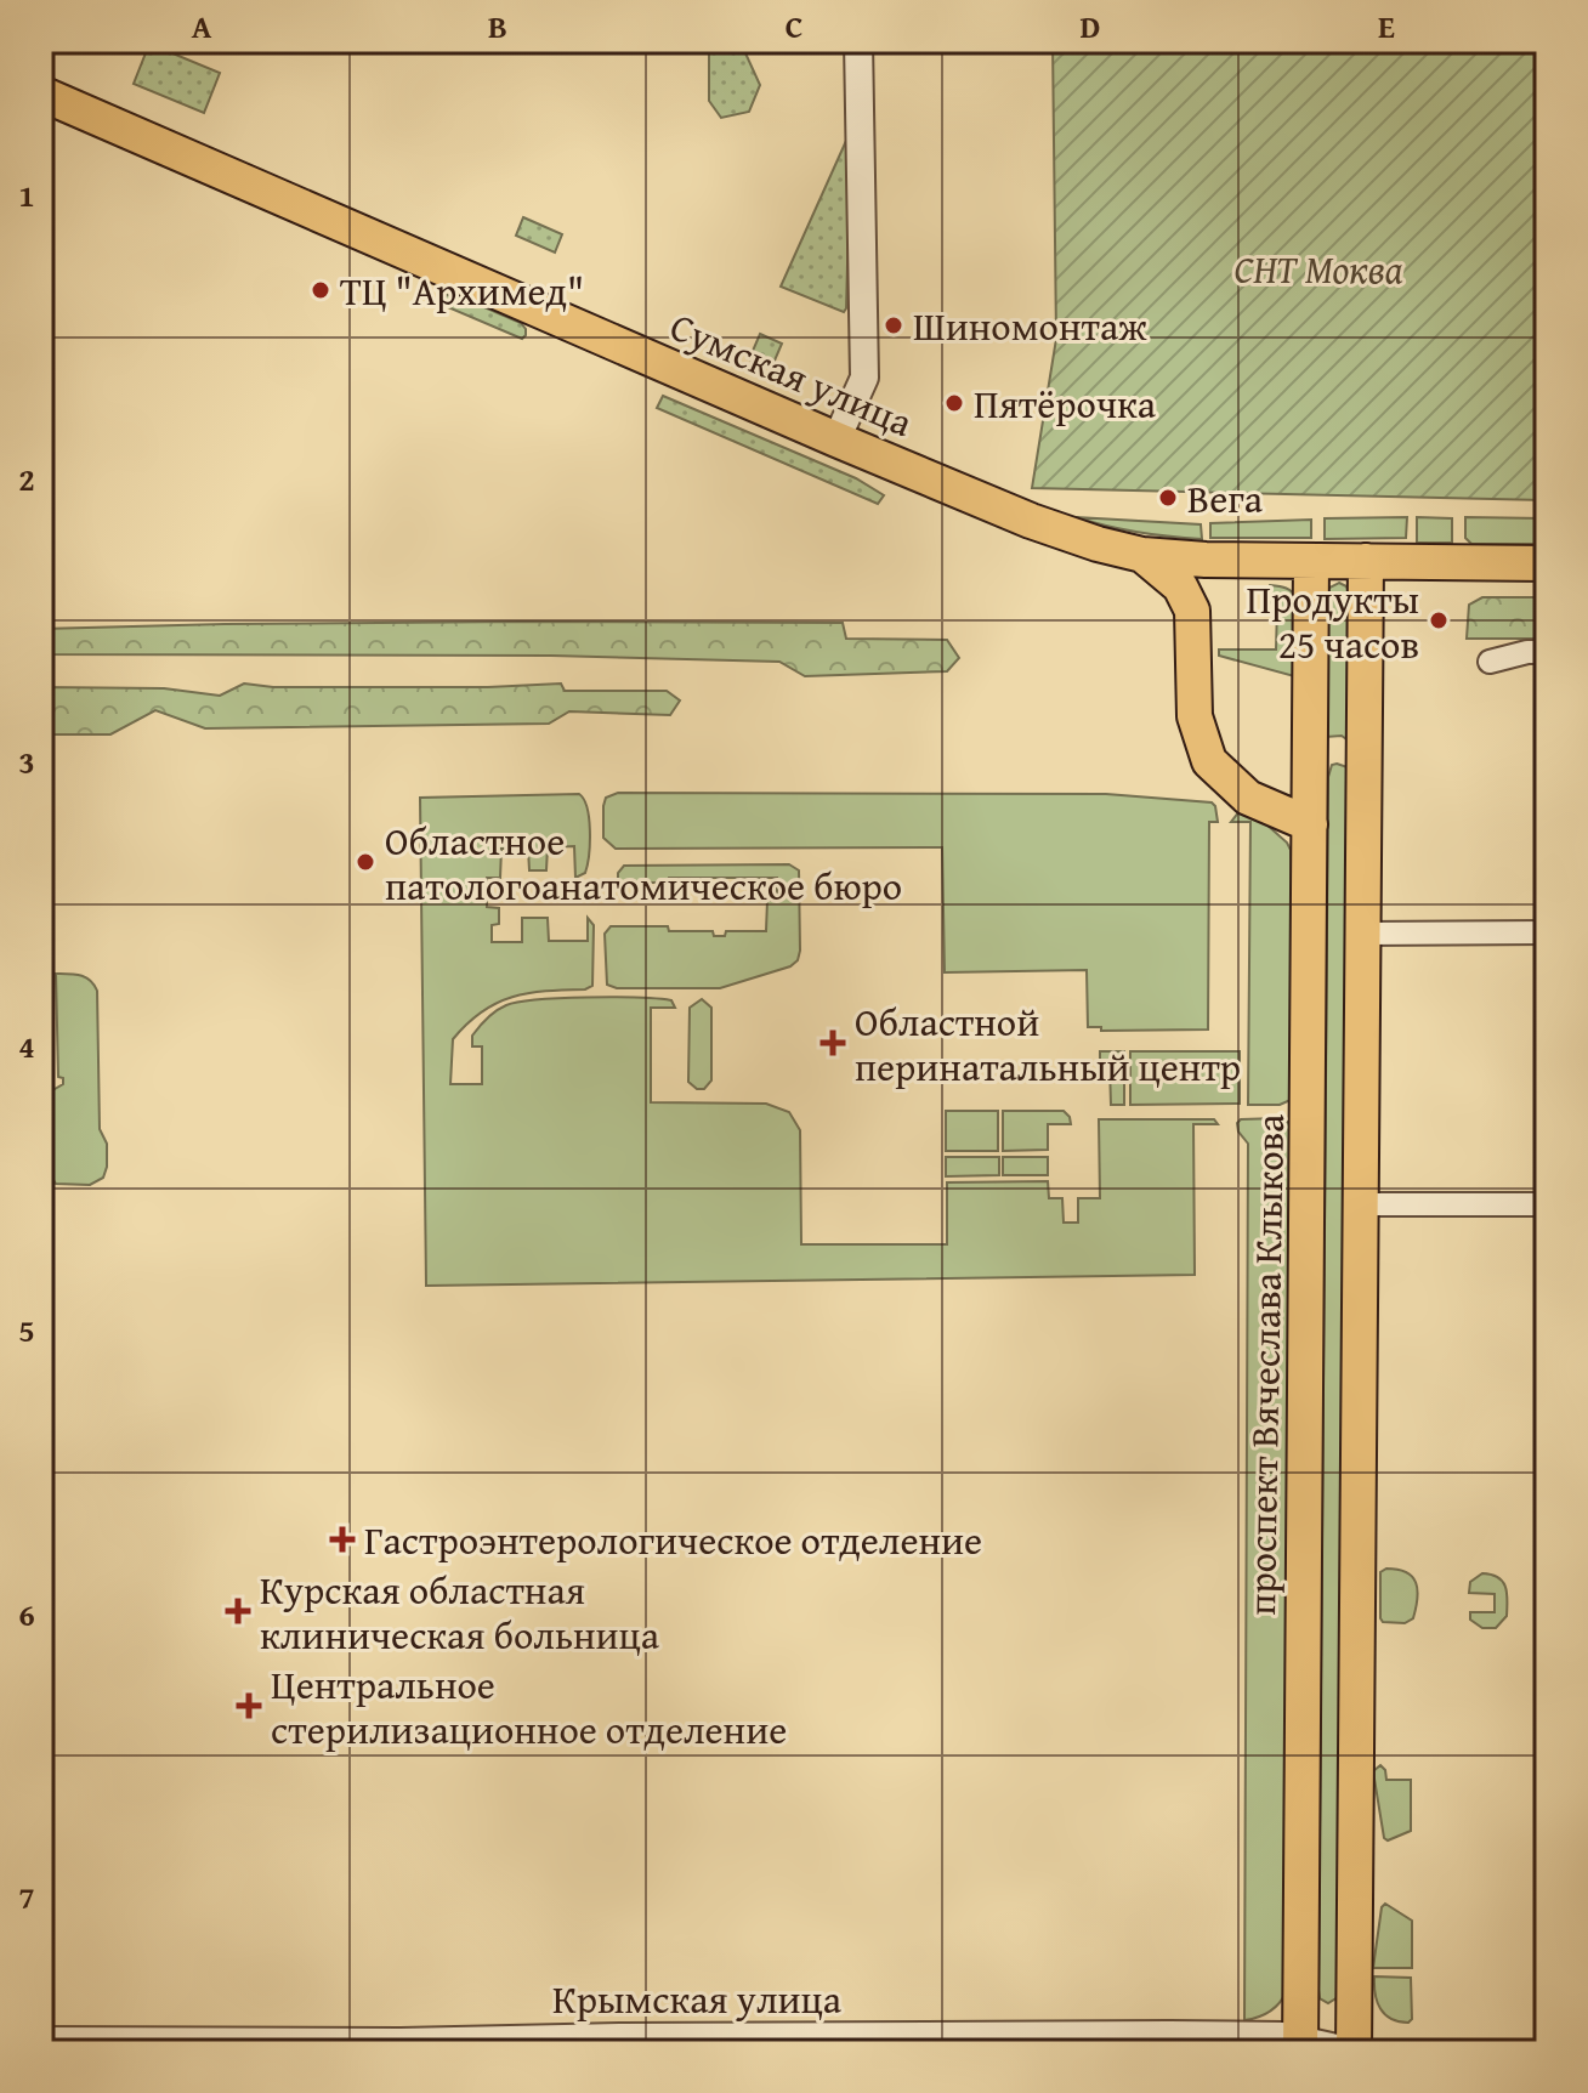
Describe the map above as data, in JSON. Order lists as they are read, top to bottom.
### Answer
{
  "streets": {
    "main road": ["Сумская улица", "проспект Вячеслава Клыкова"],
    "street": ["Крымская улица"]
  },
  "crossings": [
    ["Сумская улица", "проспект Вячеслава Клыкова"],
    ["проспект Вячеслава Клыкова", "Крымская улица"]
  ],
  "parks": ["СНТ Моква"],
  "places": {
    "other": [
      "ТЦ \"Архимед\"",
      "Шиномонтаж",
      "Пятёрочка",
      "Вега",
      "Продукты 25 часов",
      "Областное патологоанатомическое бюро"
    ],
    "health": [
      "Областной перинатальный центр",
      "Гастроэнтерологическое отделение",
      "Курская областная клиническая больница",
      "Центральное стерилизационное отделение"
    ]
  },
  "grid": {
    "columns": [
      "A",
      "B",
      "C",
      "D",
      "E"
    ],
    "rows": [
      "1",
      "2",
      "3",
      "4",
      "5",
      "6",
      "7"
    ]
  }
}
